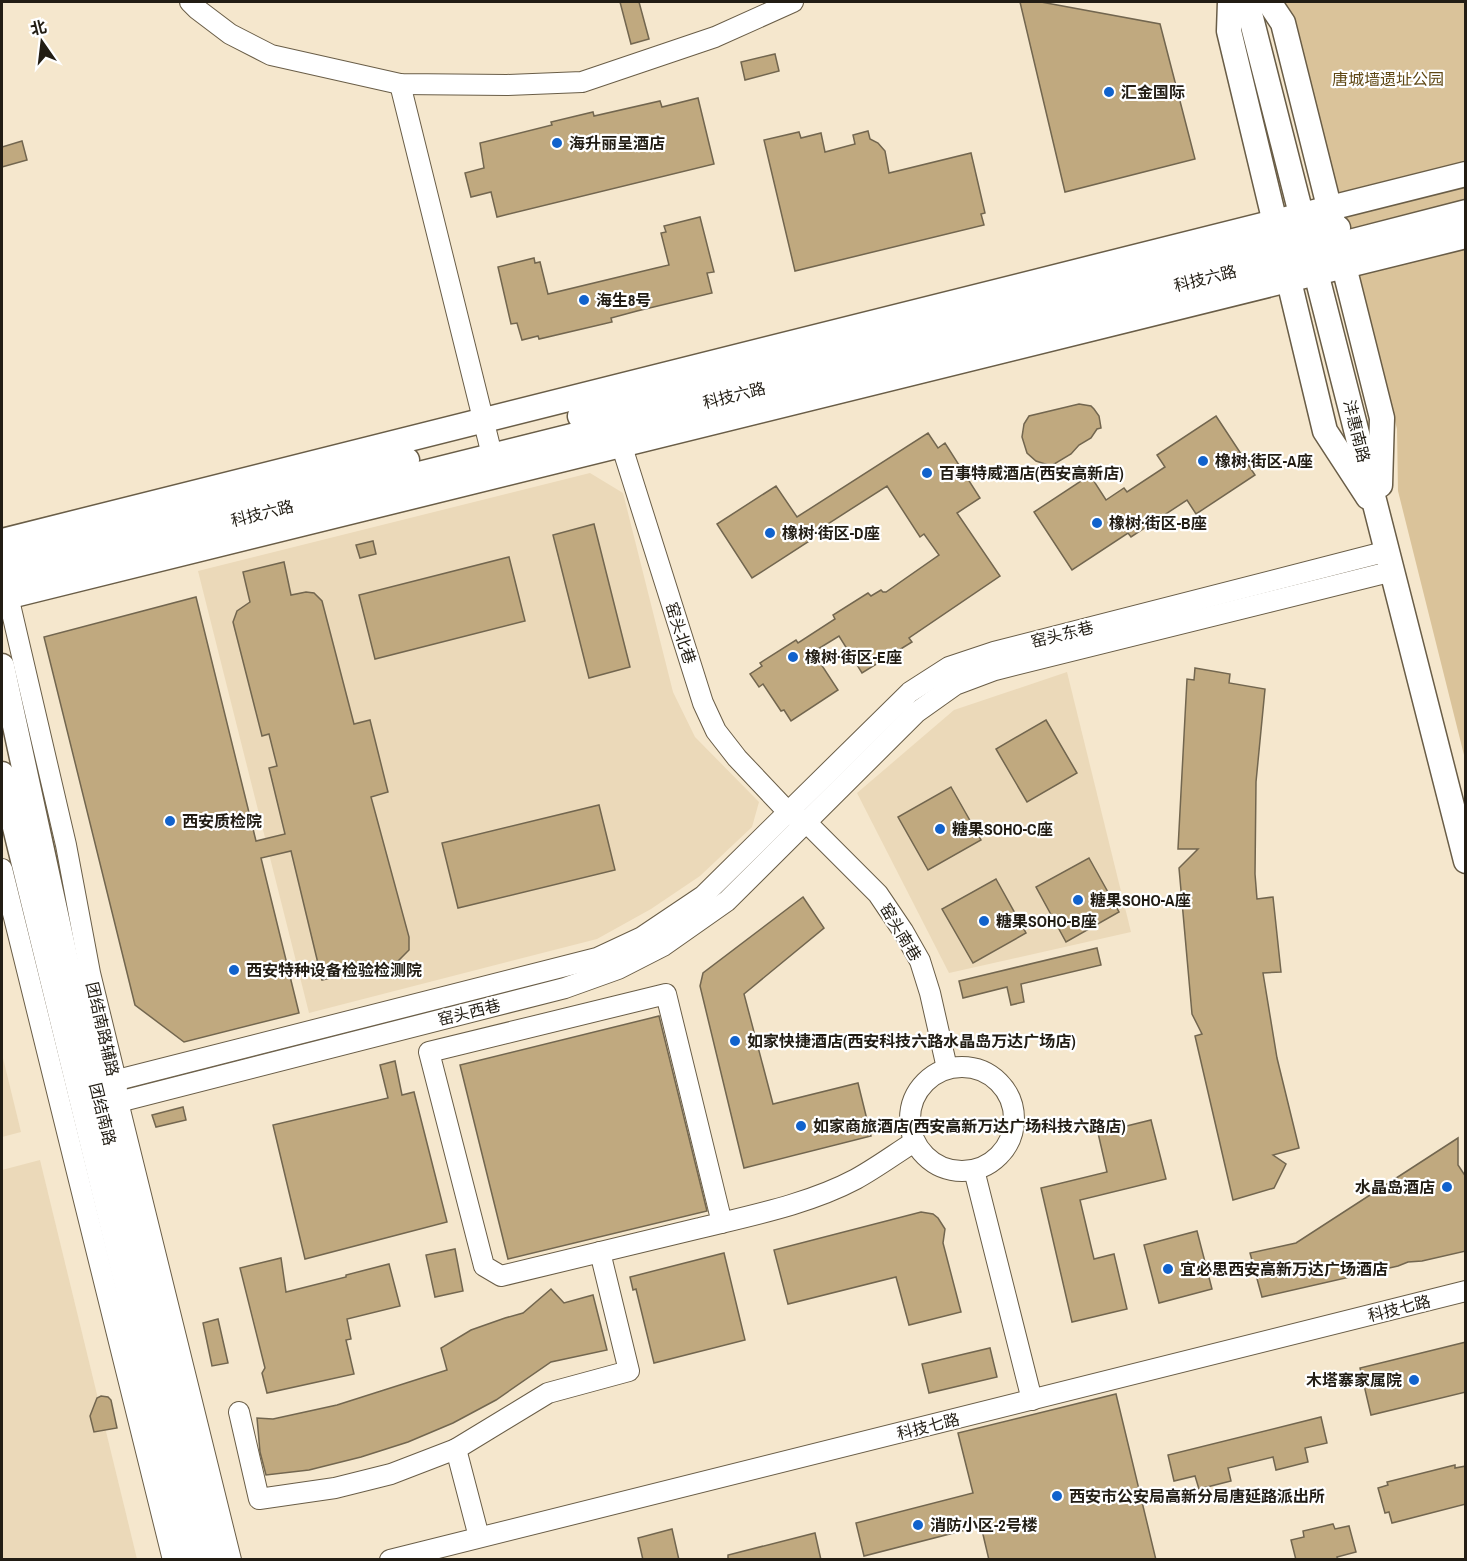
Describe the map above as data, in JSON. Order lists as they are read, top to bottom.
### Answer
{
  "streets": {
    "main road": ["科技六路", "沣惠南路", "团结南路"],
    "street": [
      "窑头北巷",
      "窑头东巷",
      "窑头南巷",
      "窑头西巷",
      "团结南路辅路",
      "科技七路"
    ]
  },
  "crossings": [
    ["科技六路", "沣惠南路"],
    ["科技六路", "窑头北巷"],
    ["科技六路", "团结南路辅路"],
    ["沣惠南路", "窑头东巷"],
    ["窑头北巷", "窑头东巷"],
    ["窑头北巷", "窑头南巷"],
    ["窑头北巷", "窑头西巷"],
    ["窑头东巷", "窑头南巷"],
    ["窑头东巷", "窑头西巷"],
    ["窑头南巷", "窑头西巷"],
    ["窑头西巷", "团结南路辅路"],
    ["窑头西巷", "团结南路"],
    ["团结南路辅路", "团结南路"]
  ],
  "parks": ["唐城墙遗址公园"],
  "places": [
    "汇金国际",
    "海升丽呈酒店",
    "海生8号",
    "橡树·街区-A座",
    "百事特威酒店(西安高新店)",
    "橡树·街区-B座",
    "橡树·街区-D座",
    "橡树·街区-E座",
    "西安质检院",
    "糖果SOHO-C座",
    "糖果SOHO-A座",
    "糖果SOHO-B座",
    "西安特种设备检验检测院",
    "如家快捷酒店(西安科技六路水晶岛万达广场店)",
    "如家商旅酒店(西安高新万达广场科技六路店)",
    "水晶岛酒店",
    "宜必思西安高新万达广场酒店",
    "木塔寨家属院",
    "西安市公安局高新分局唐延路派出所",
    "消防小区-2号楼"
  ],
  "north": "top"
}
